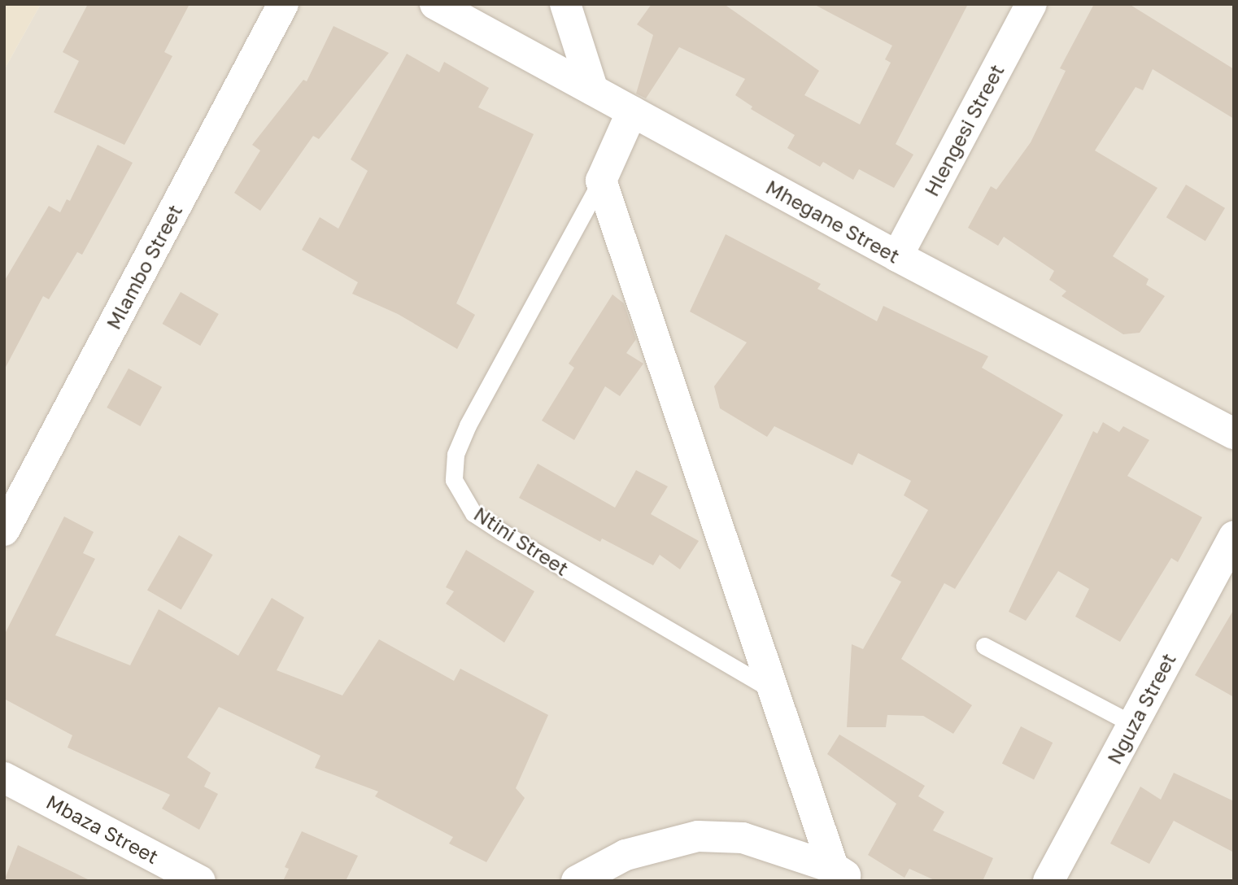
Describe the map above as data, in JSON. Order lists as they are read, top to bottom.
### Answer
{
  "streets": {
    "street": [
      "Hlengesi Street",
      "Mhegane Street",
      "Mlambo Street",
      "Nguza Street",
      "Mbaza Street"
    ],
    "lane": ["Ntini Street"]
  },
  "crossings": [
    ["Hlengesi Street", "Mhegane Street"]
  ]
}
